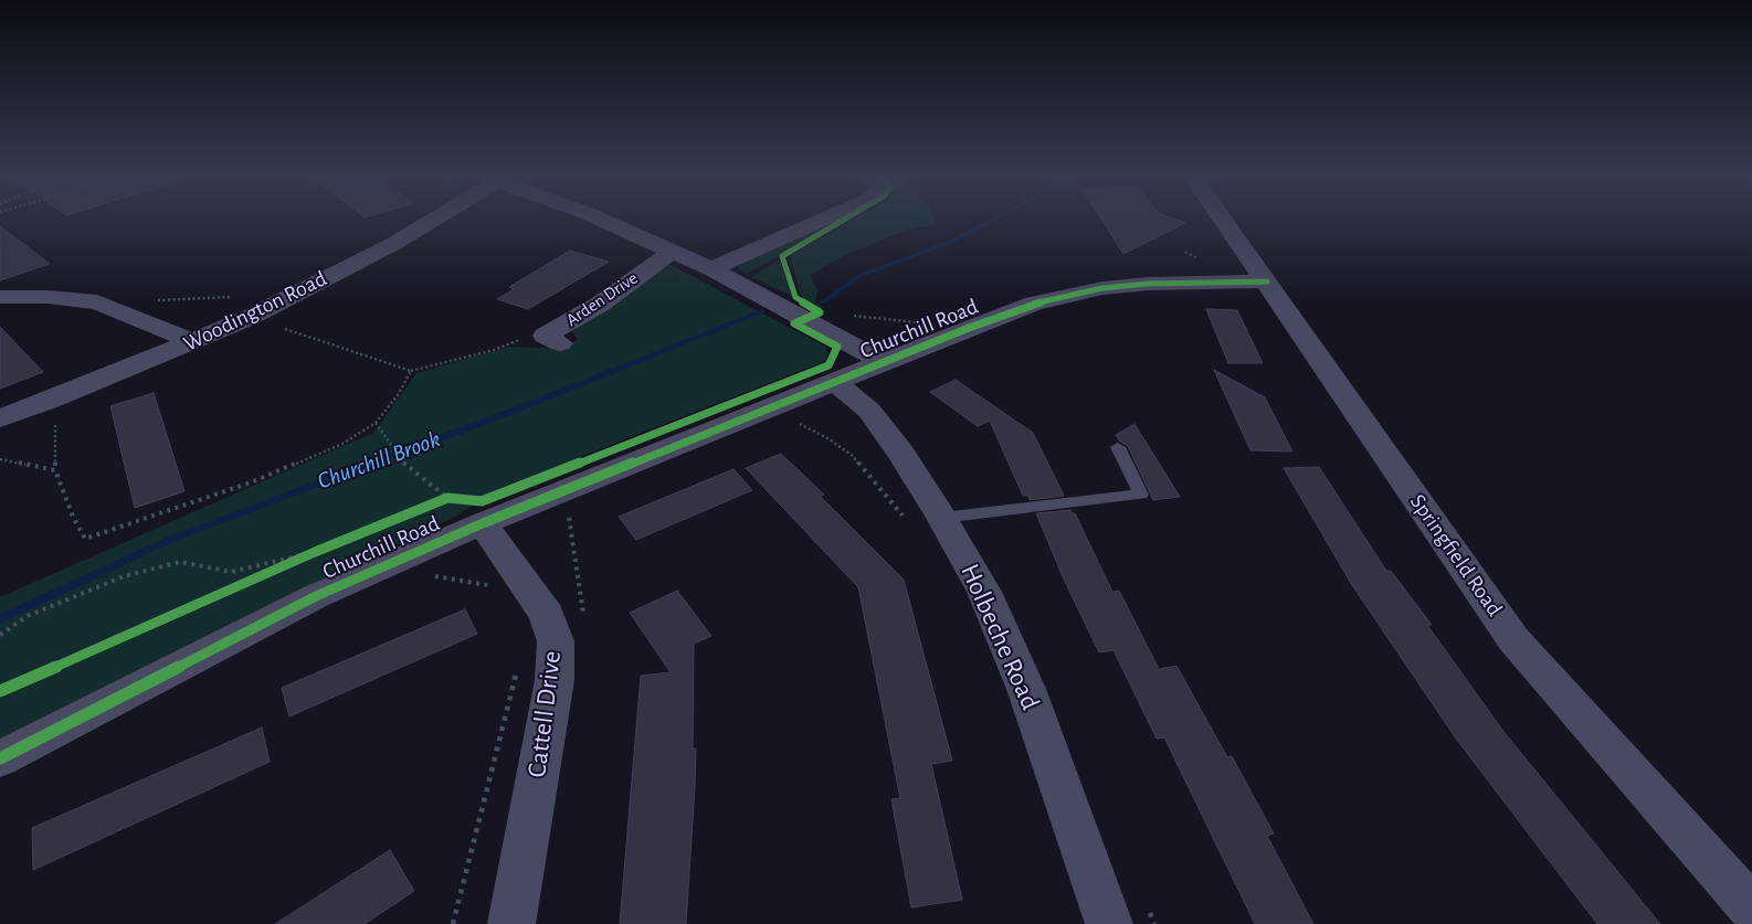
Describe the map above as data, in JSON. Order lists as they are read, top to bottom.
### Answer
{
  "streets": {
    "street": [
      "Arden Drive",
      "Woodington Road",
      "Churchill Road",
      "Springfield Road",
      "Holbeche Road",
      "Cattell Drive"
    ]
  },
  "crossings": [
    ["Churchill Road", "Springfield Road"],
    ["Churchill Road", "Holbeche Road"],
    ["Churchill Road", "Cattell Drive"]
  ],
  "water": ["Churchill Brook"]
}
